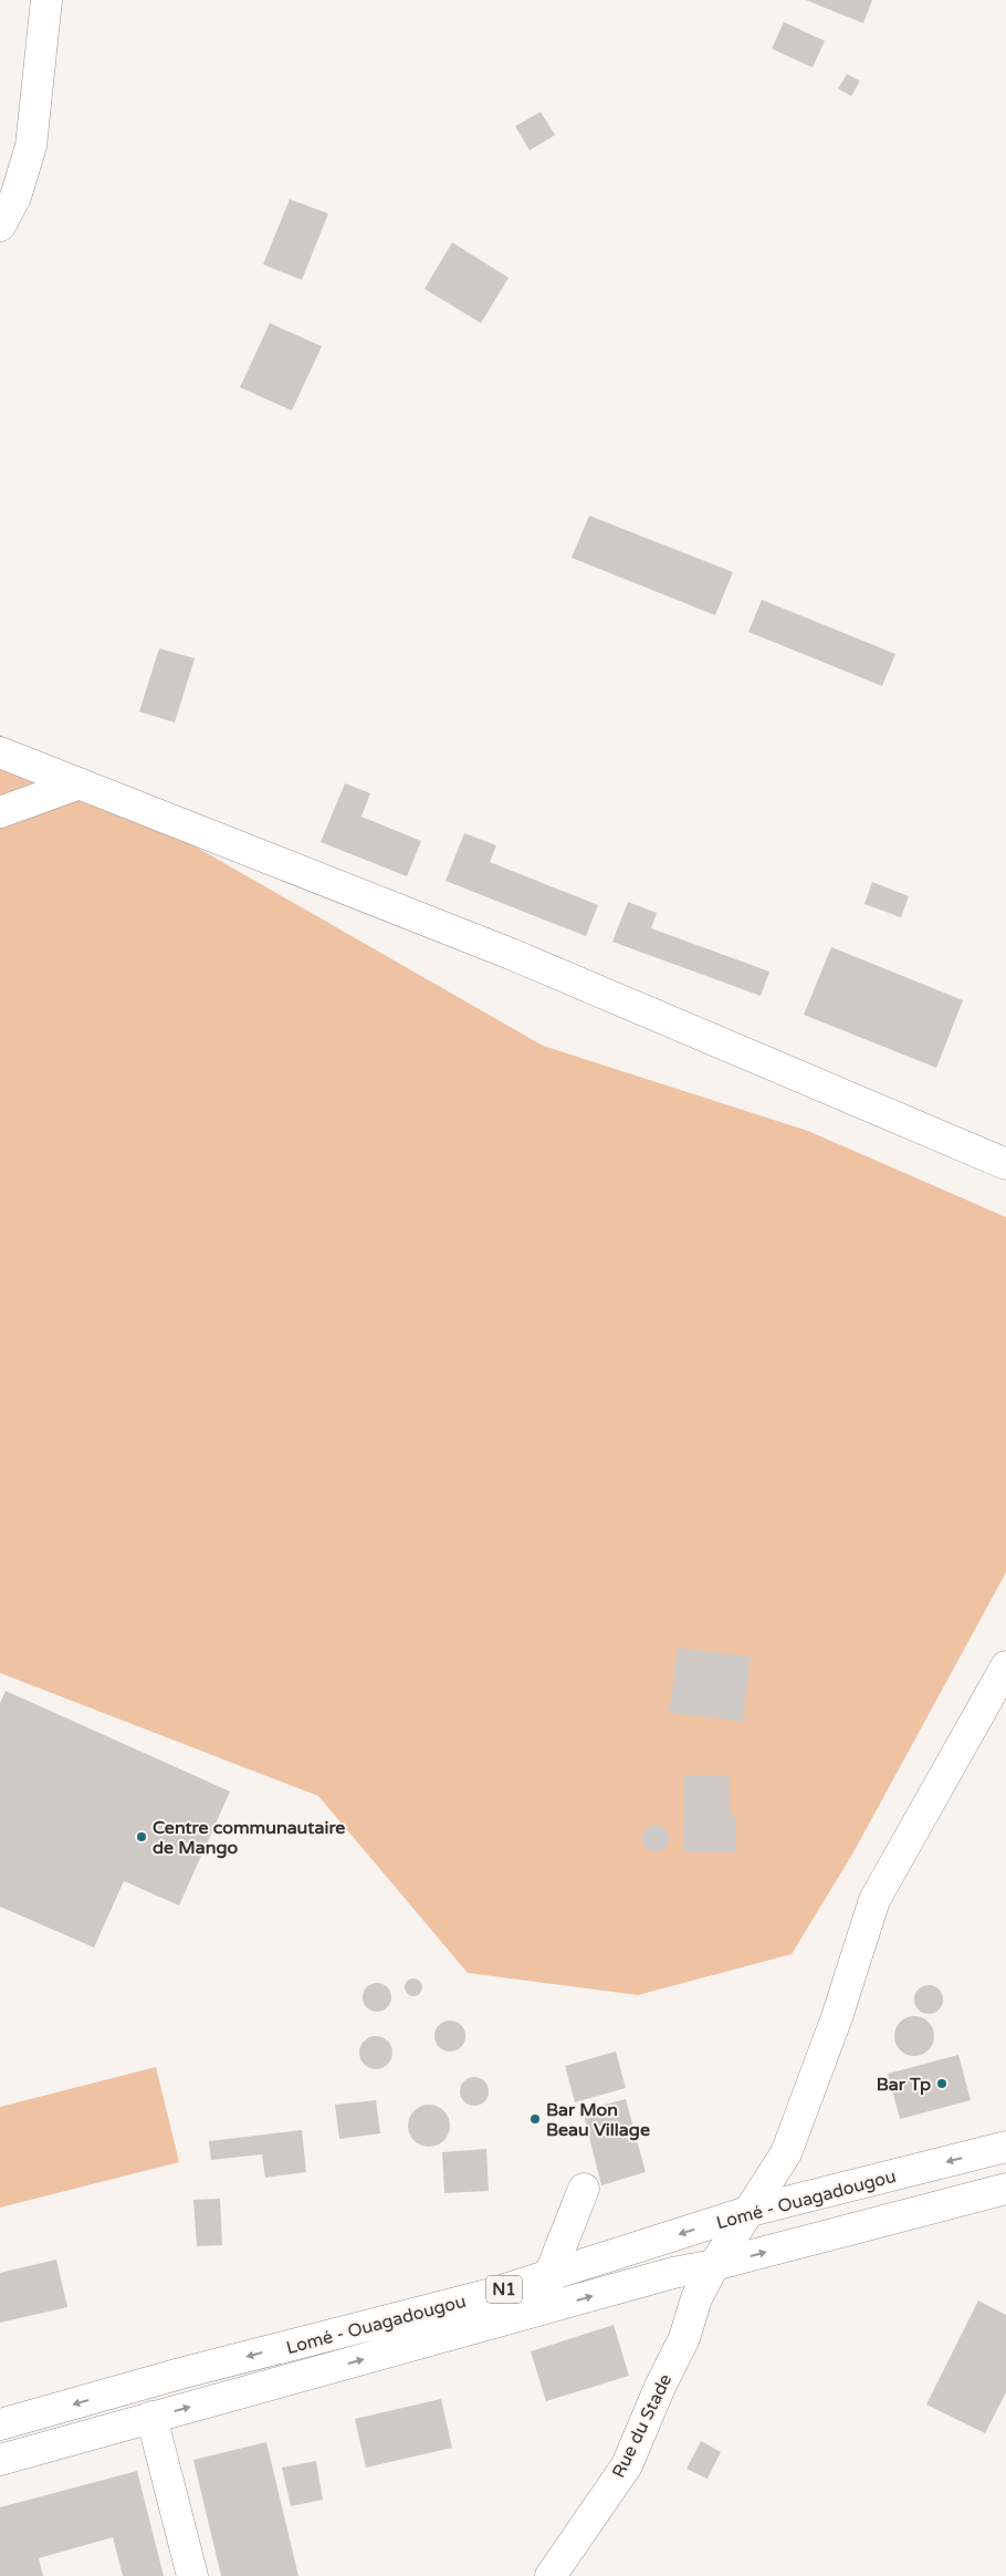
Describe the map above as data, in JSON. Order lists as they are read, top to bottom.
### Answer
{
  "streets": {
    "main road": ["Lomé - Ouagadougou", "N1", "Rue du Stade"]
  },
  "crossings": [
    ["Lomé - Ouagadougou", "Rue du Stade"]
  ],
  "places": ["Centre communautaire de Mango", "Bar Tp", "Bar Mon Beau Village"]
}
